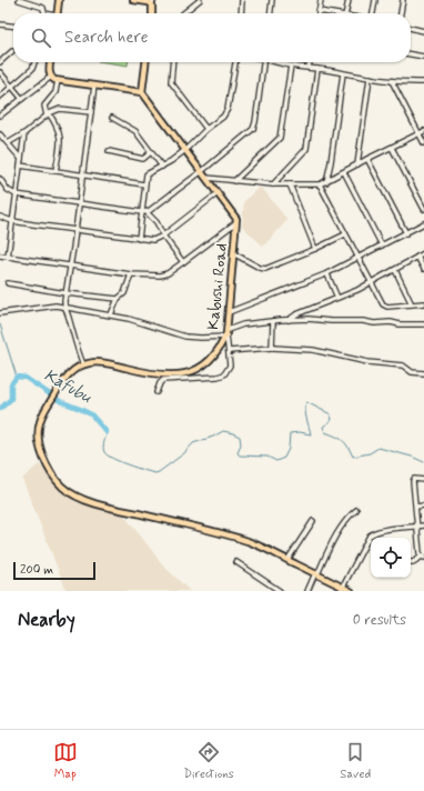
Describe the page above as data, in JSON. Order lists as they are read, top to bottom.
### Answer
{
  "streets": {
    "main road": ["Kabushi Road"]
  },
  "water": ["Kafubu"],
  "scale_bar": "200 m",
  "page": {
    "search": "Search here",
    "scale": "200 m",
    "heading": ["Nearby", "0 results"],
    "nav": ["Map", "Directions", "Saved"]
  }
}
